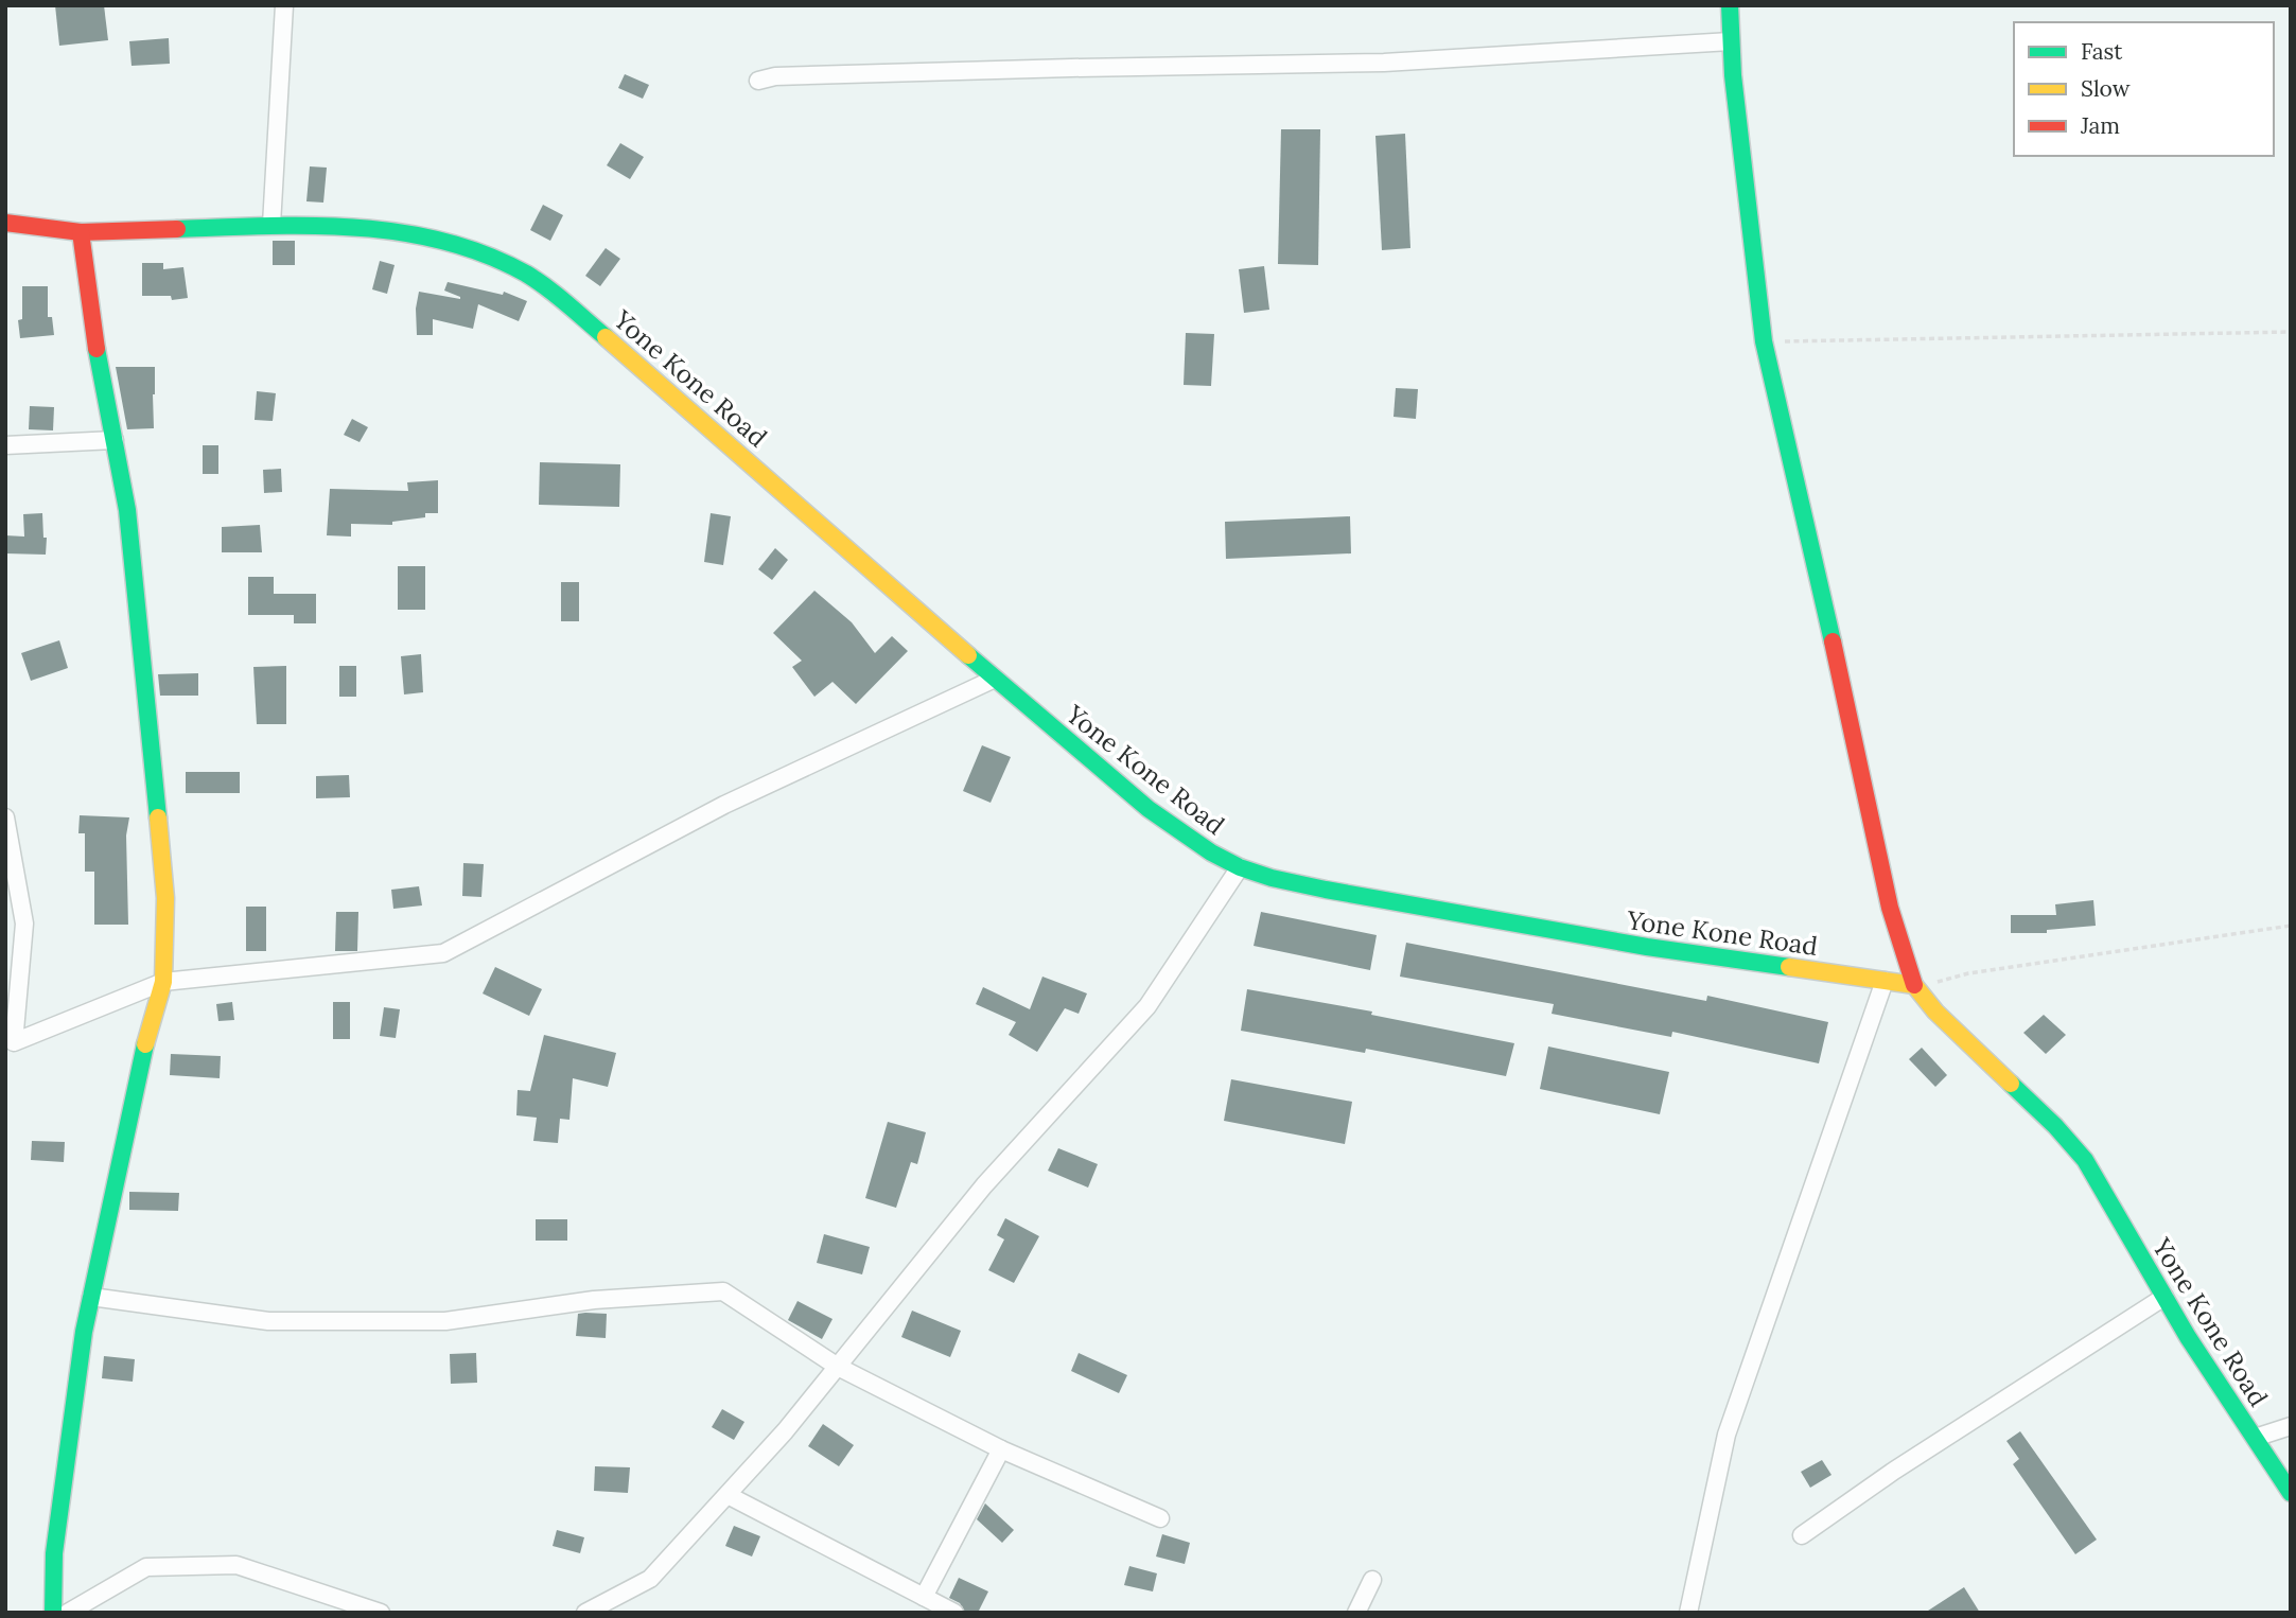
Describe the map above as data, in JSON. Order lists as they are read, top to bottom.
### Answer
{
  "streets": {
    "street": ["Yone Kone Road"]
  },
  "legend": ["Fast", "Slow", "Jam"]
}
